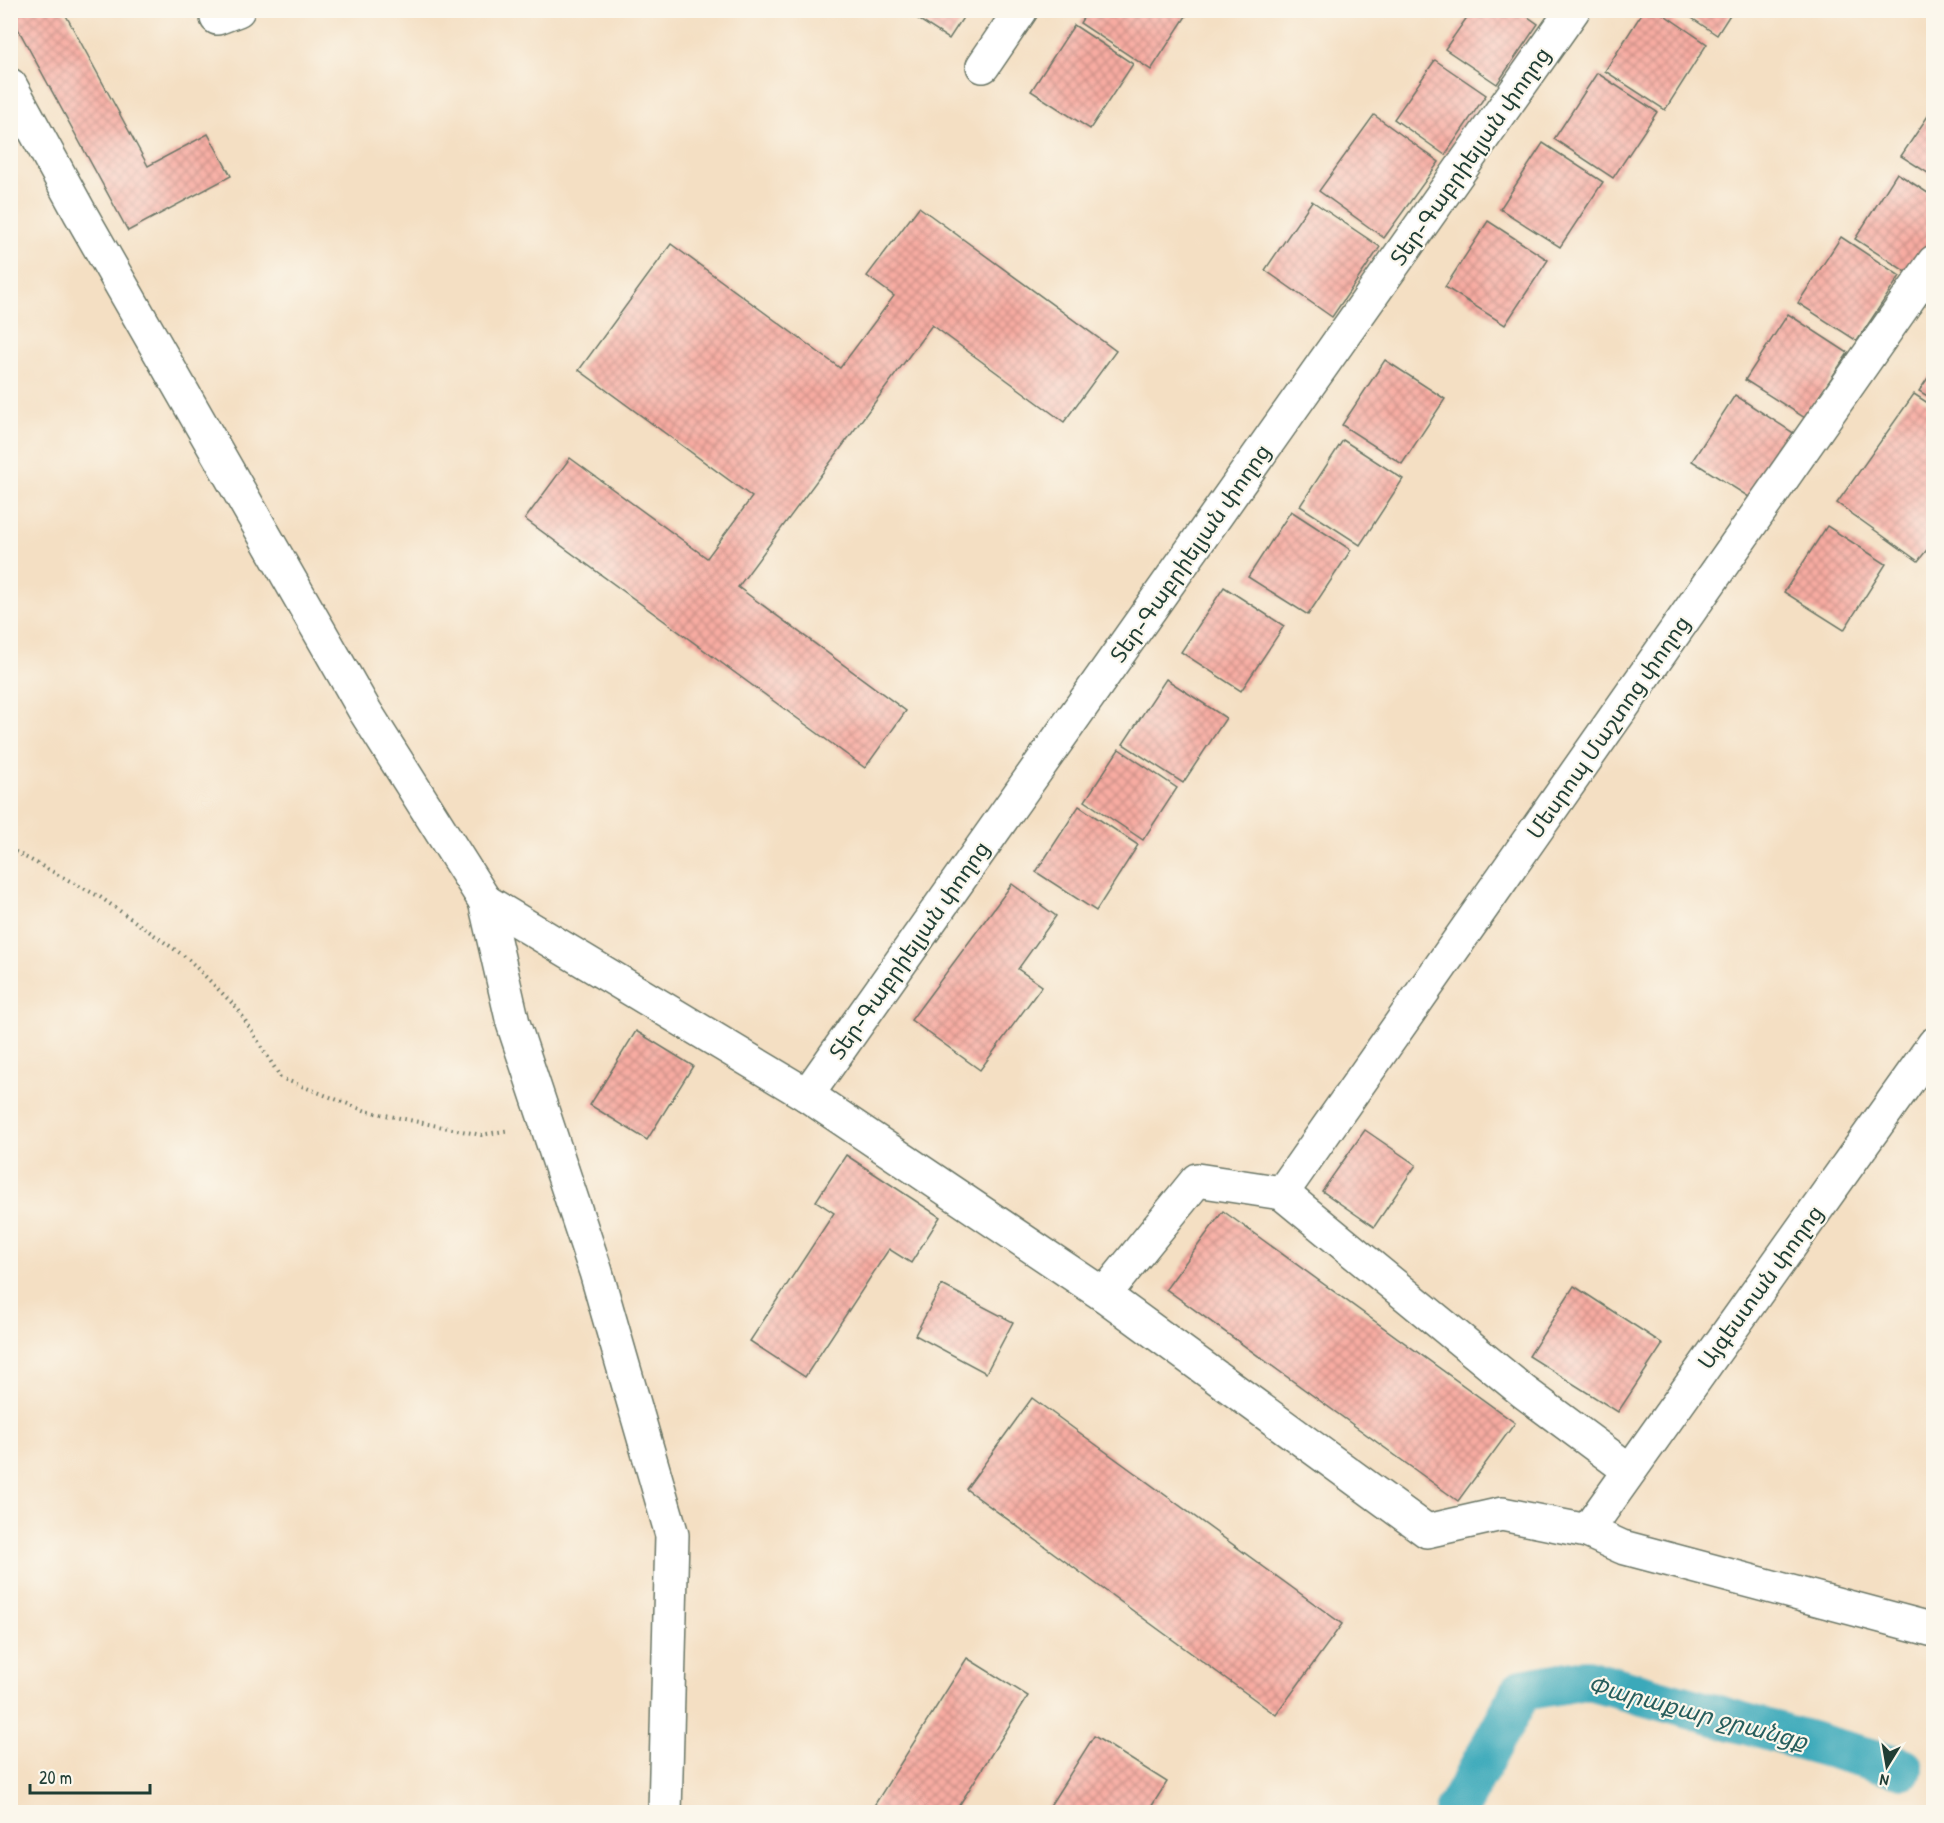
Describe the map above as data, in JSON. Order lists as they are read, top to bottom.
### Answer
{
  "streets": {
    "street": ["Տեր-Գաբրիելյան փողոց", "Մեսրոպ Մաշտոց փողոց", "Այգեստան փողոց"]
  },
  "water": ["Փարաքար ջրանցք"],
  "scale_bar": "20 m",
  "north": "bottom"
}
